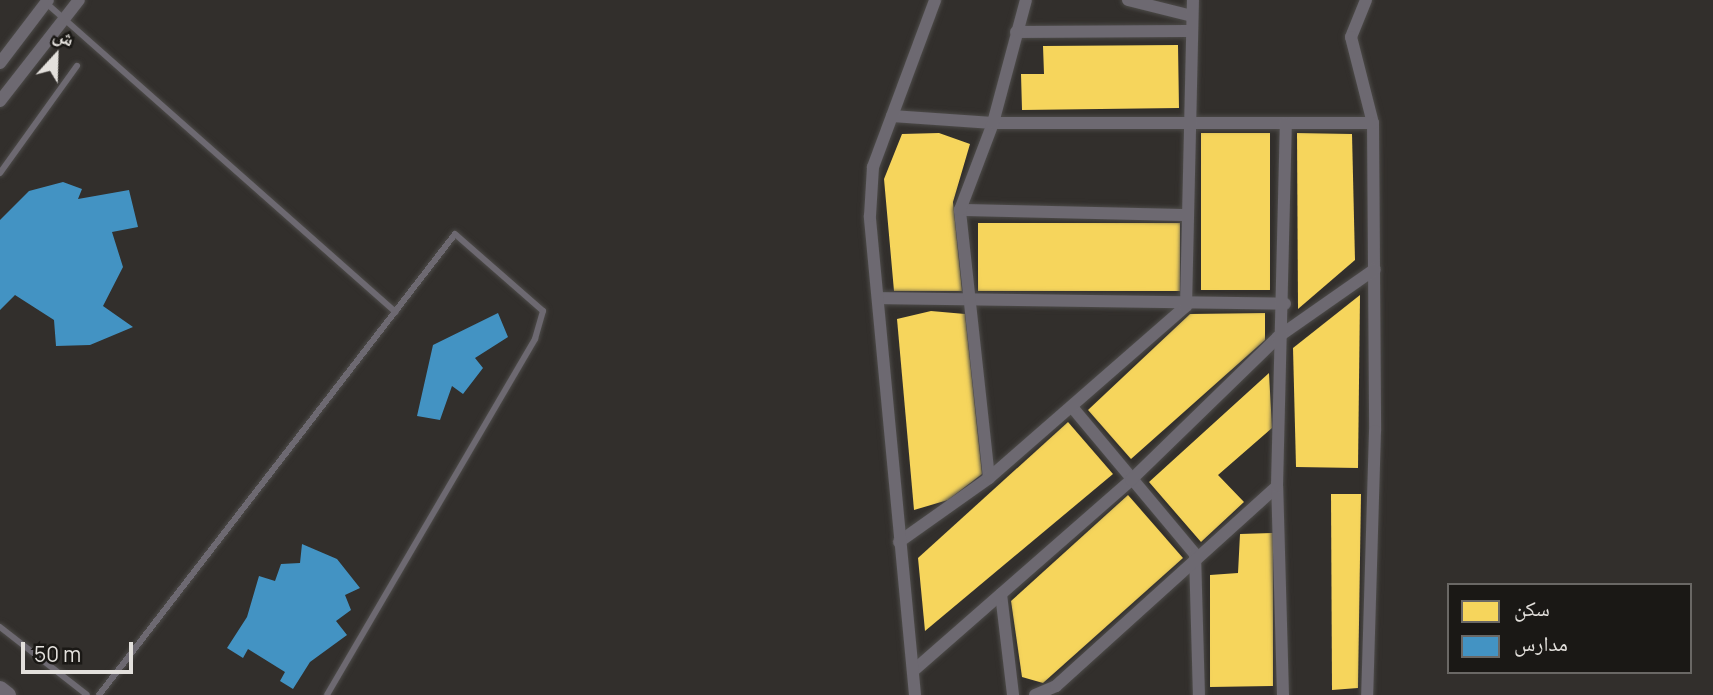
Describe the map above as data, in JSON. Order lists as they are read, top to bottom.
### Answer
{
  "legend": ["سكن", "مدارس"],
  "scale_bar": "50 m",
  "north": "top"
}
